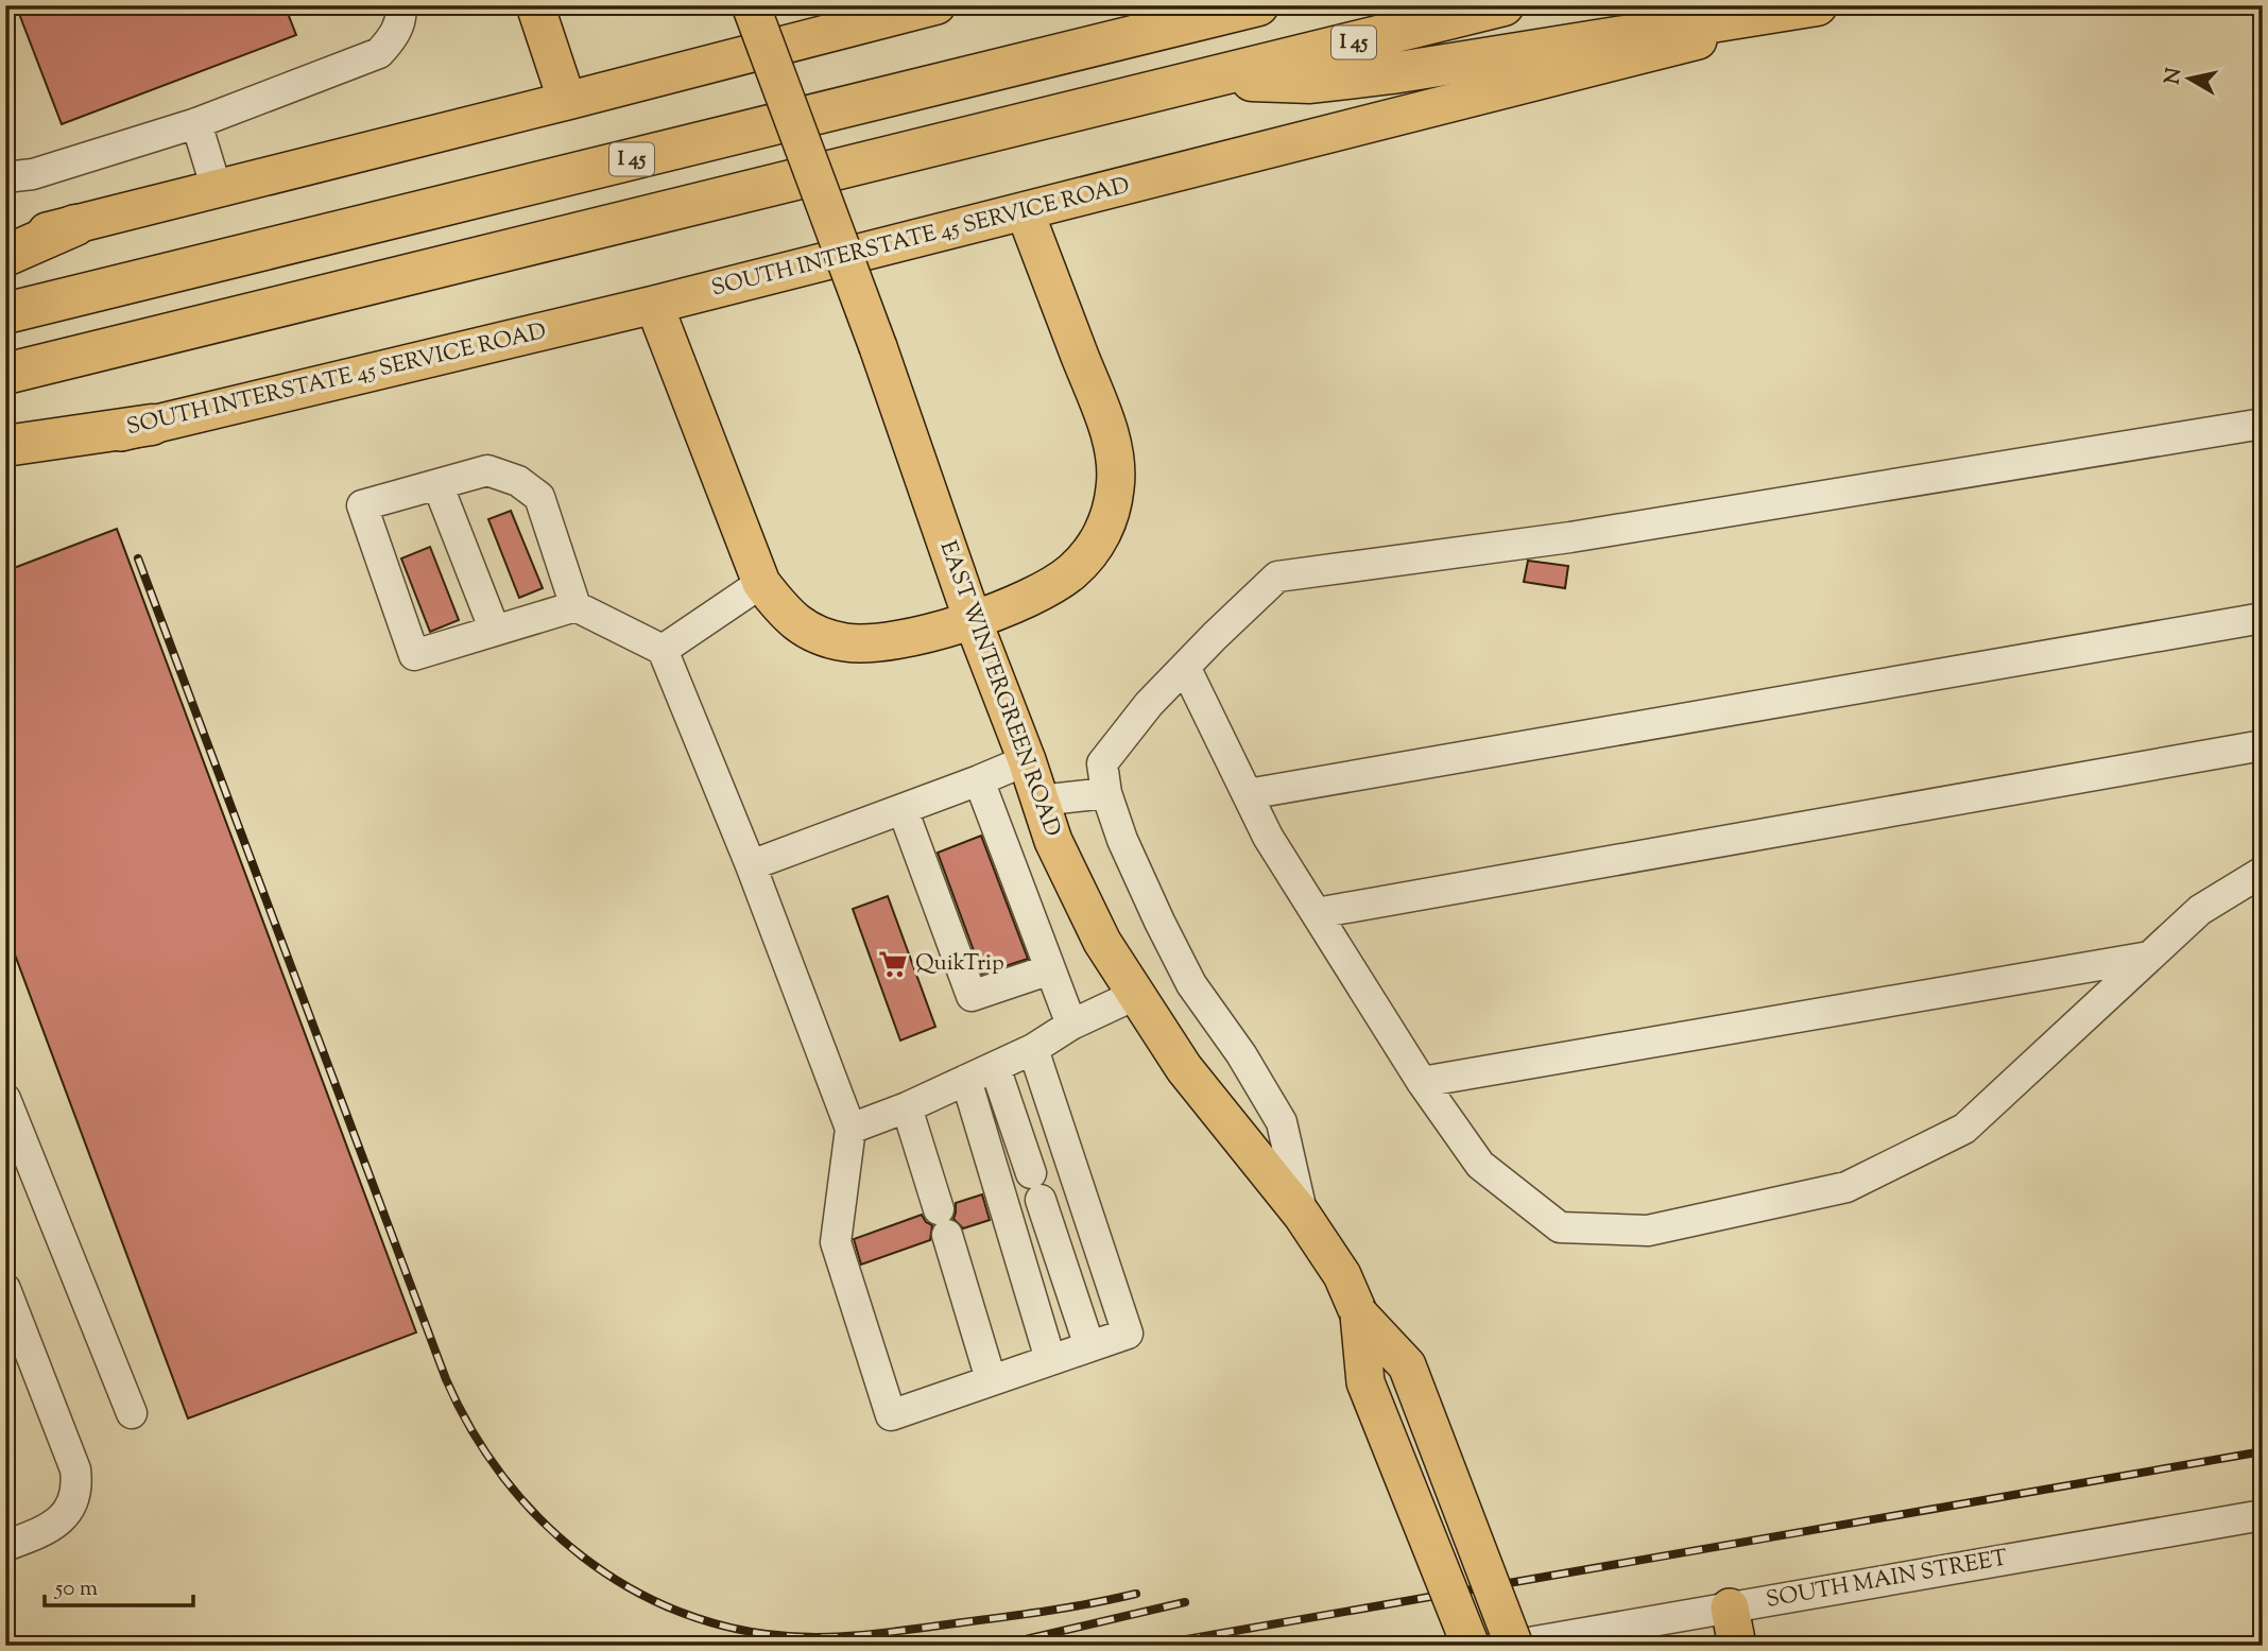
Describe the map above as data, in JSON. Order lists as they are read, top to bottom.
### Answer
{
  "streets": {
    "highway": ["I 45"],
    "main road": ["SOUTH INTERSTATE 45 SERVICE ROAD", "EAST WINTERGREEN ROAD"],
    "street": ["SOUTH MAIN STREET"]
  },
  "places": {
    "supermarket": ["QuikTrip"]
  },
  "scale_bar": "50 m",
  "north": "left"
}
